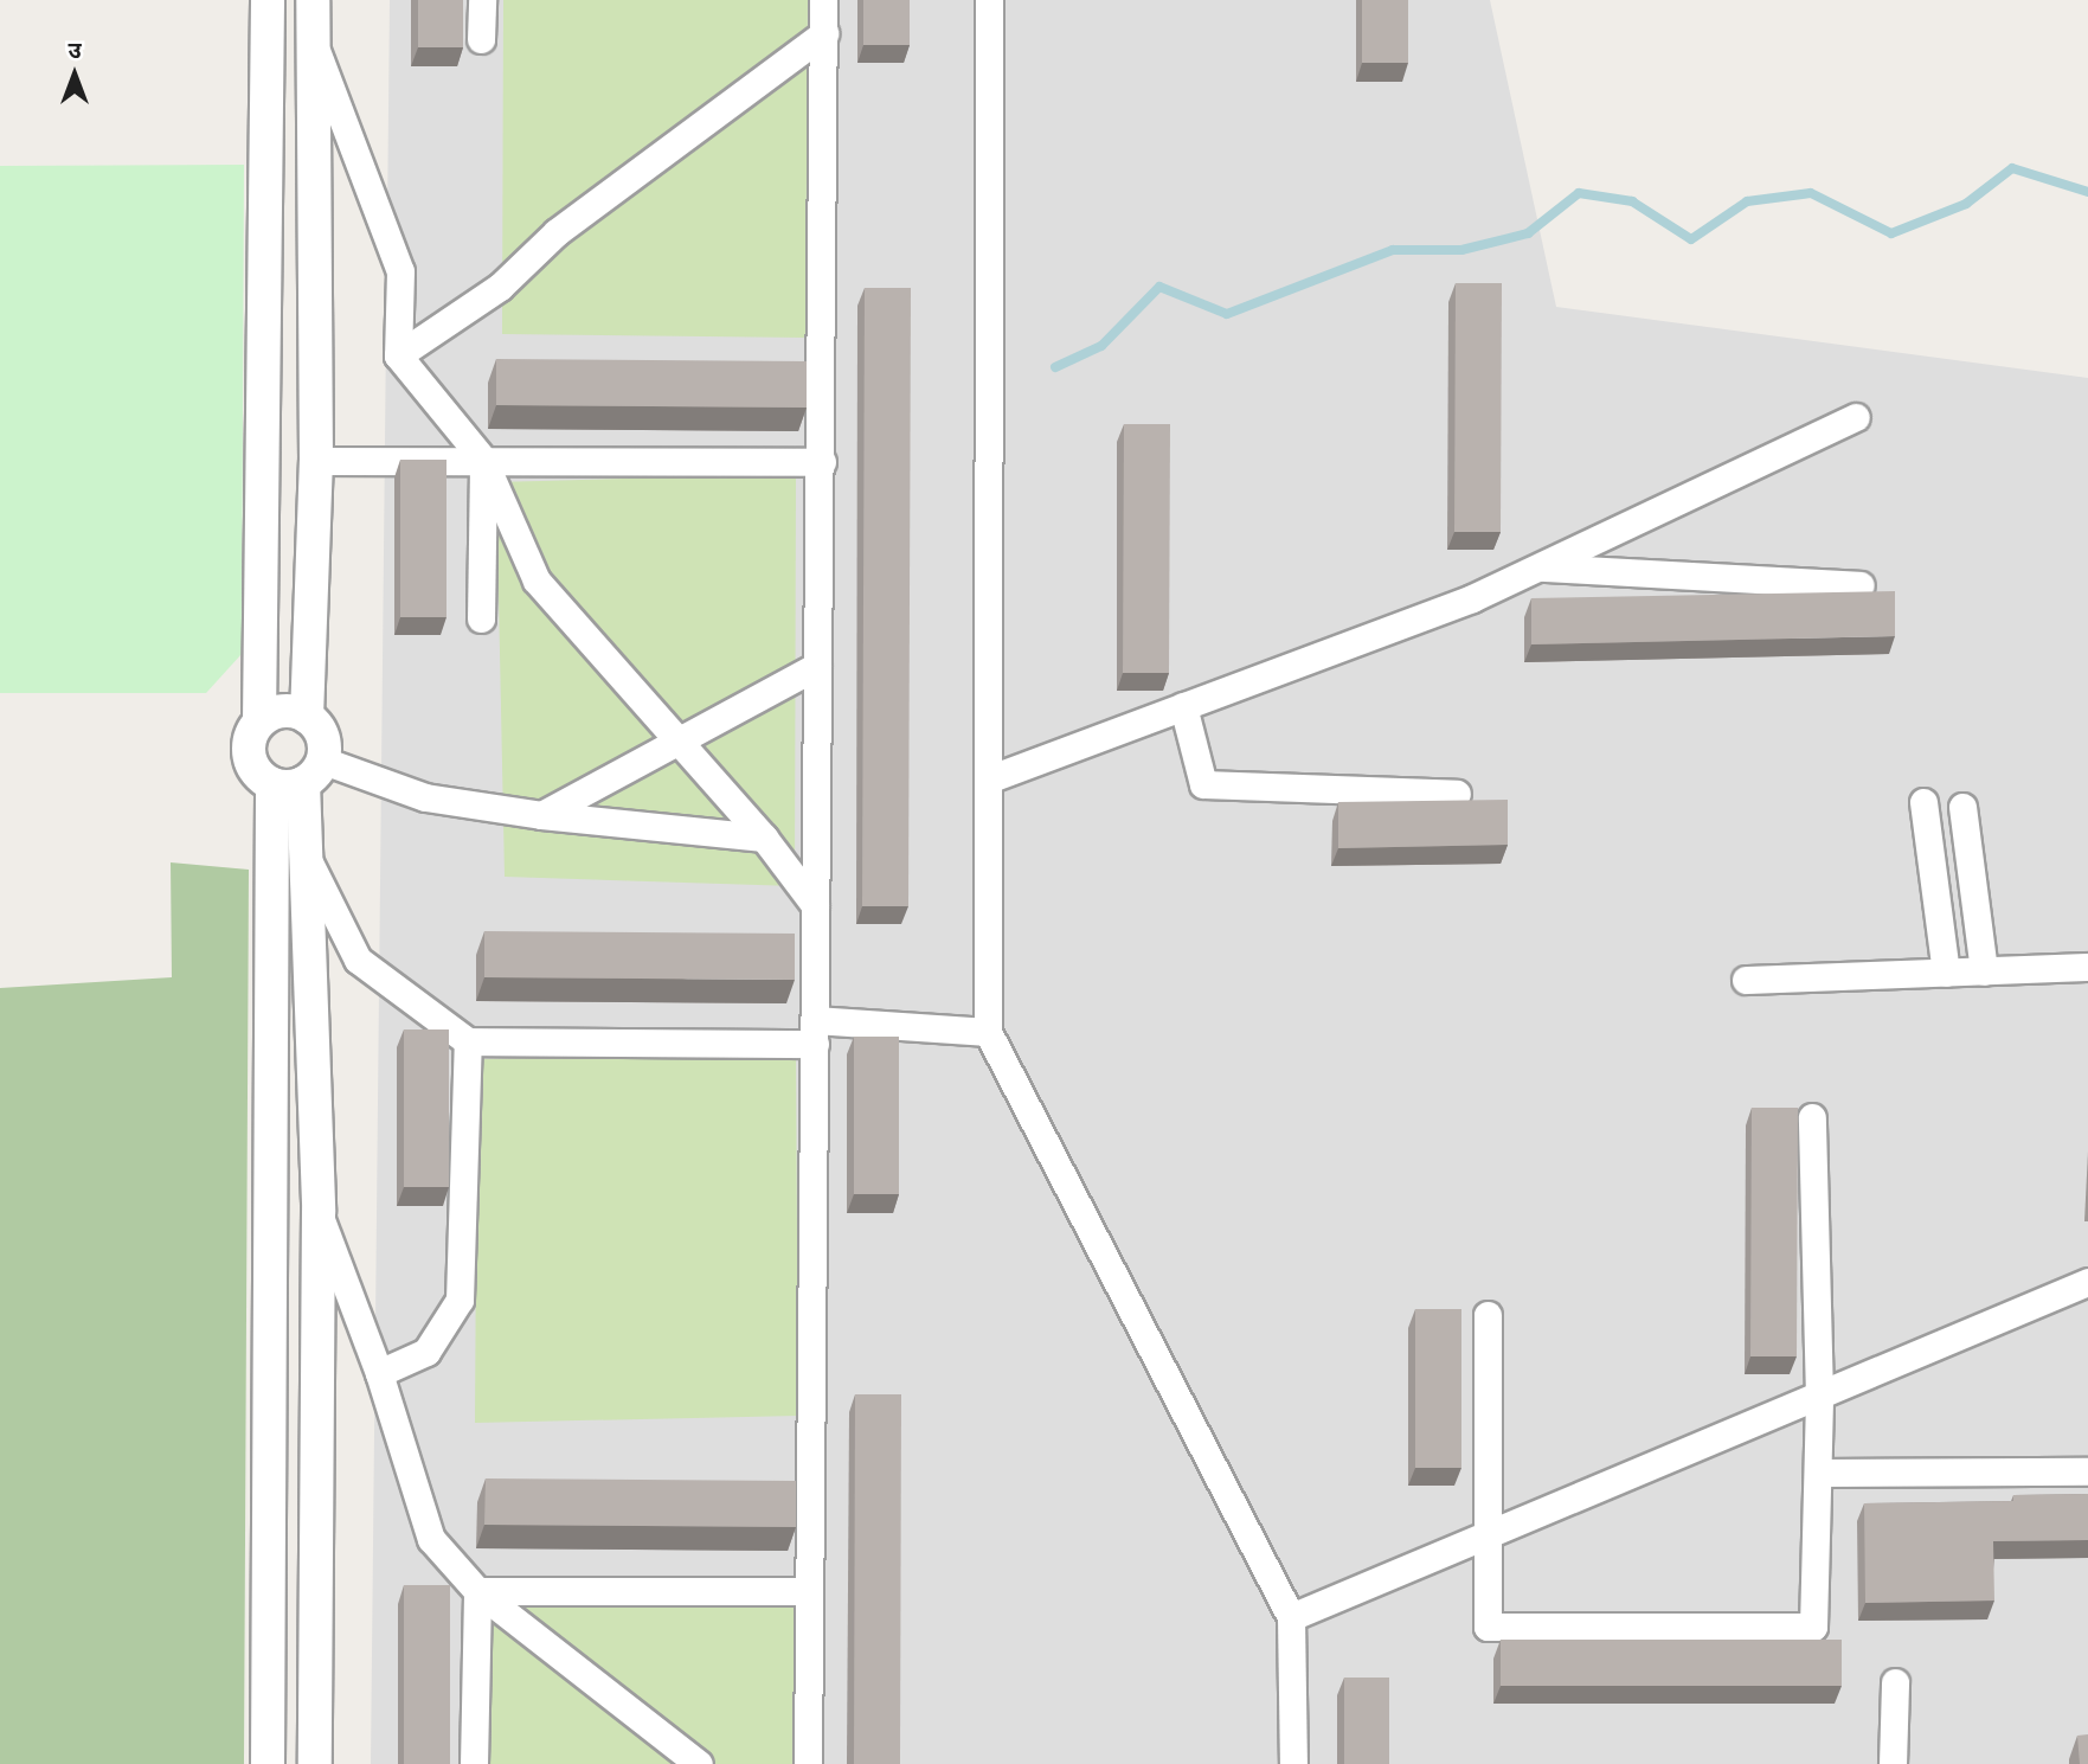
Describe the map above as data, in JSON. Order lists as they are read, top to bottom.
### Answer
{
  "north": "top"
}
